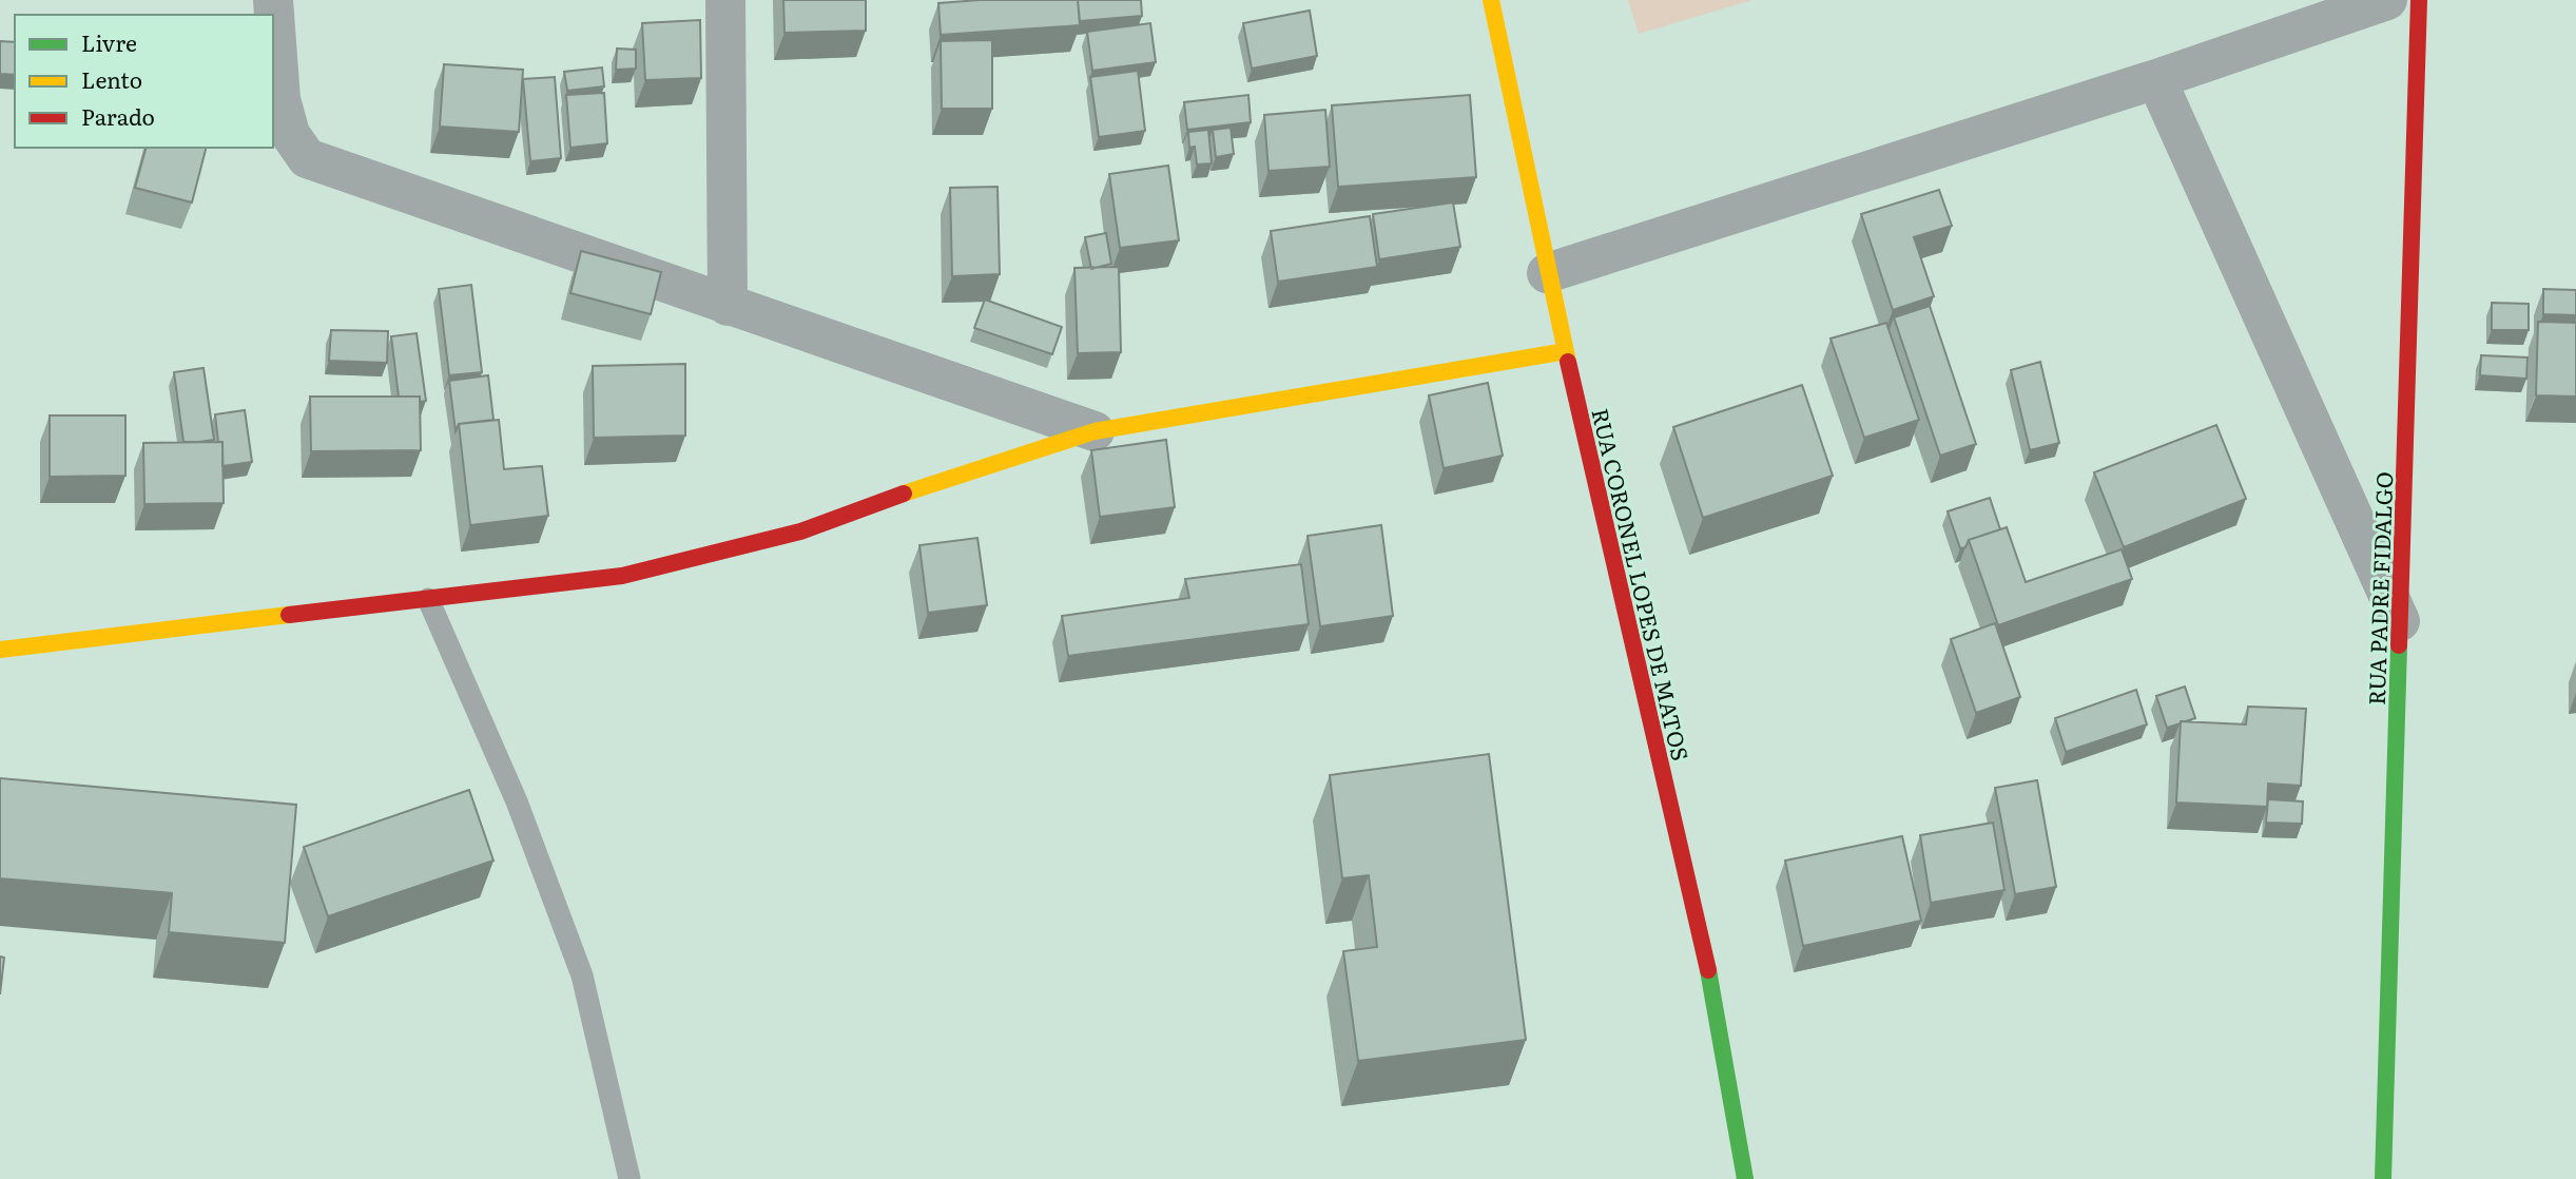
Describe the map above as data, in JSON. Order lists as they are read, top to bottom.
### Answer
{
  "streets": {
    "street": ["RUA CORONEL LOPES DE MATOS", "RUA PADRE FIDALGO"]
  },
  "legend": ["Livre", "Lento", "Parado"]
}
